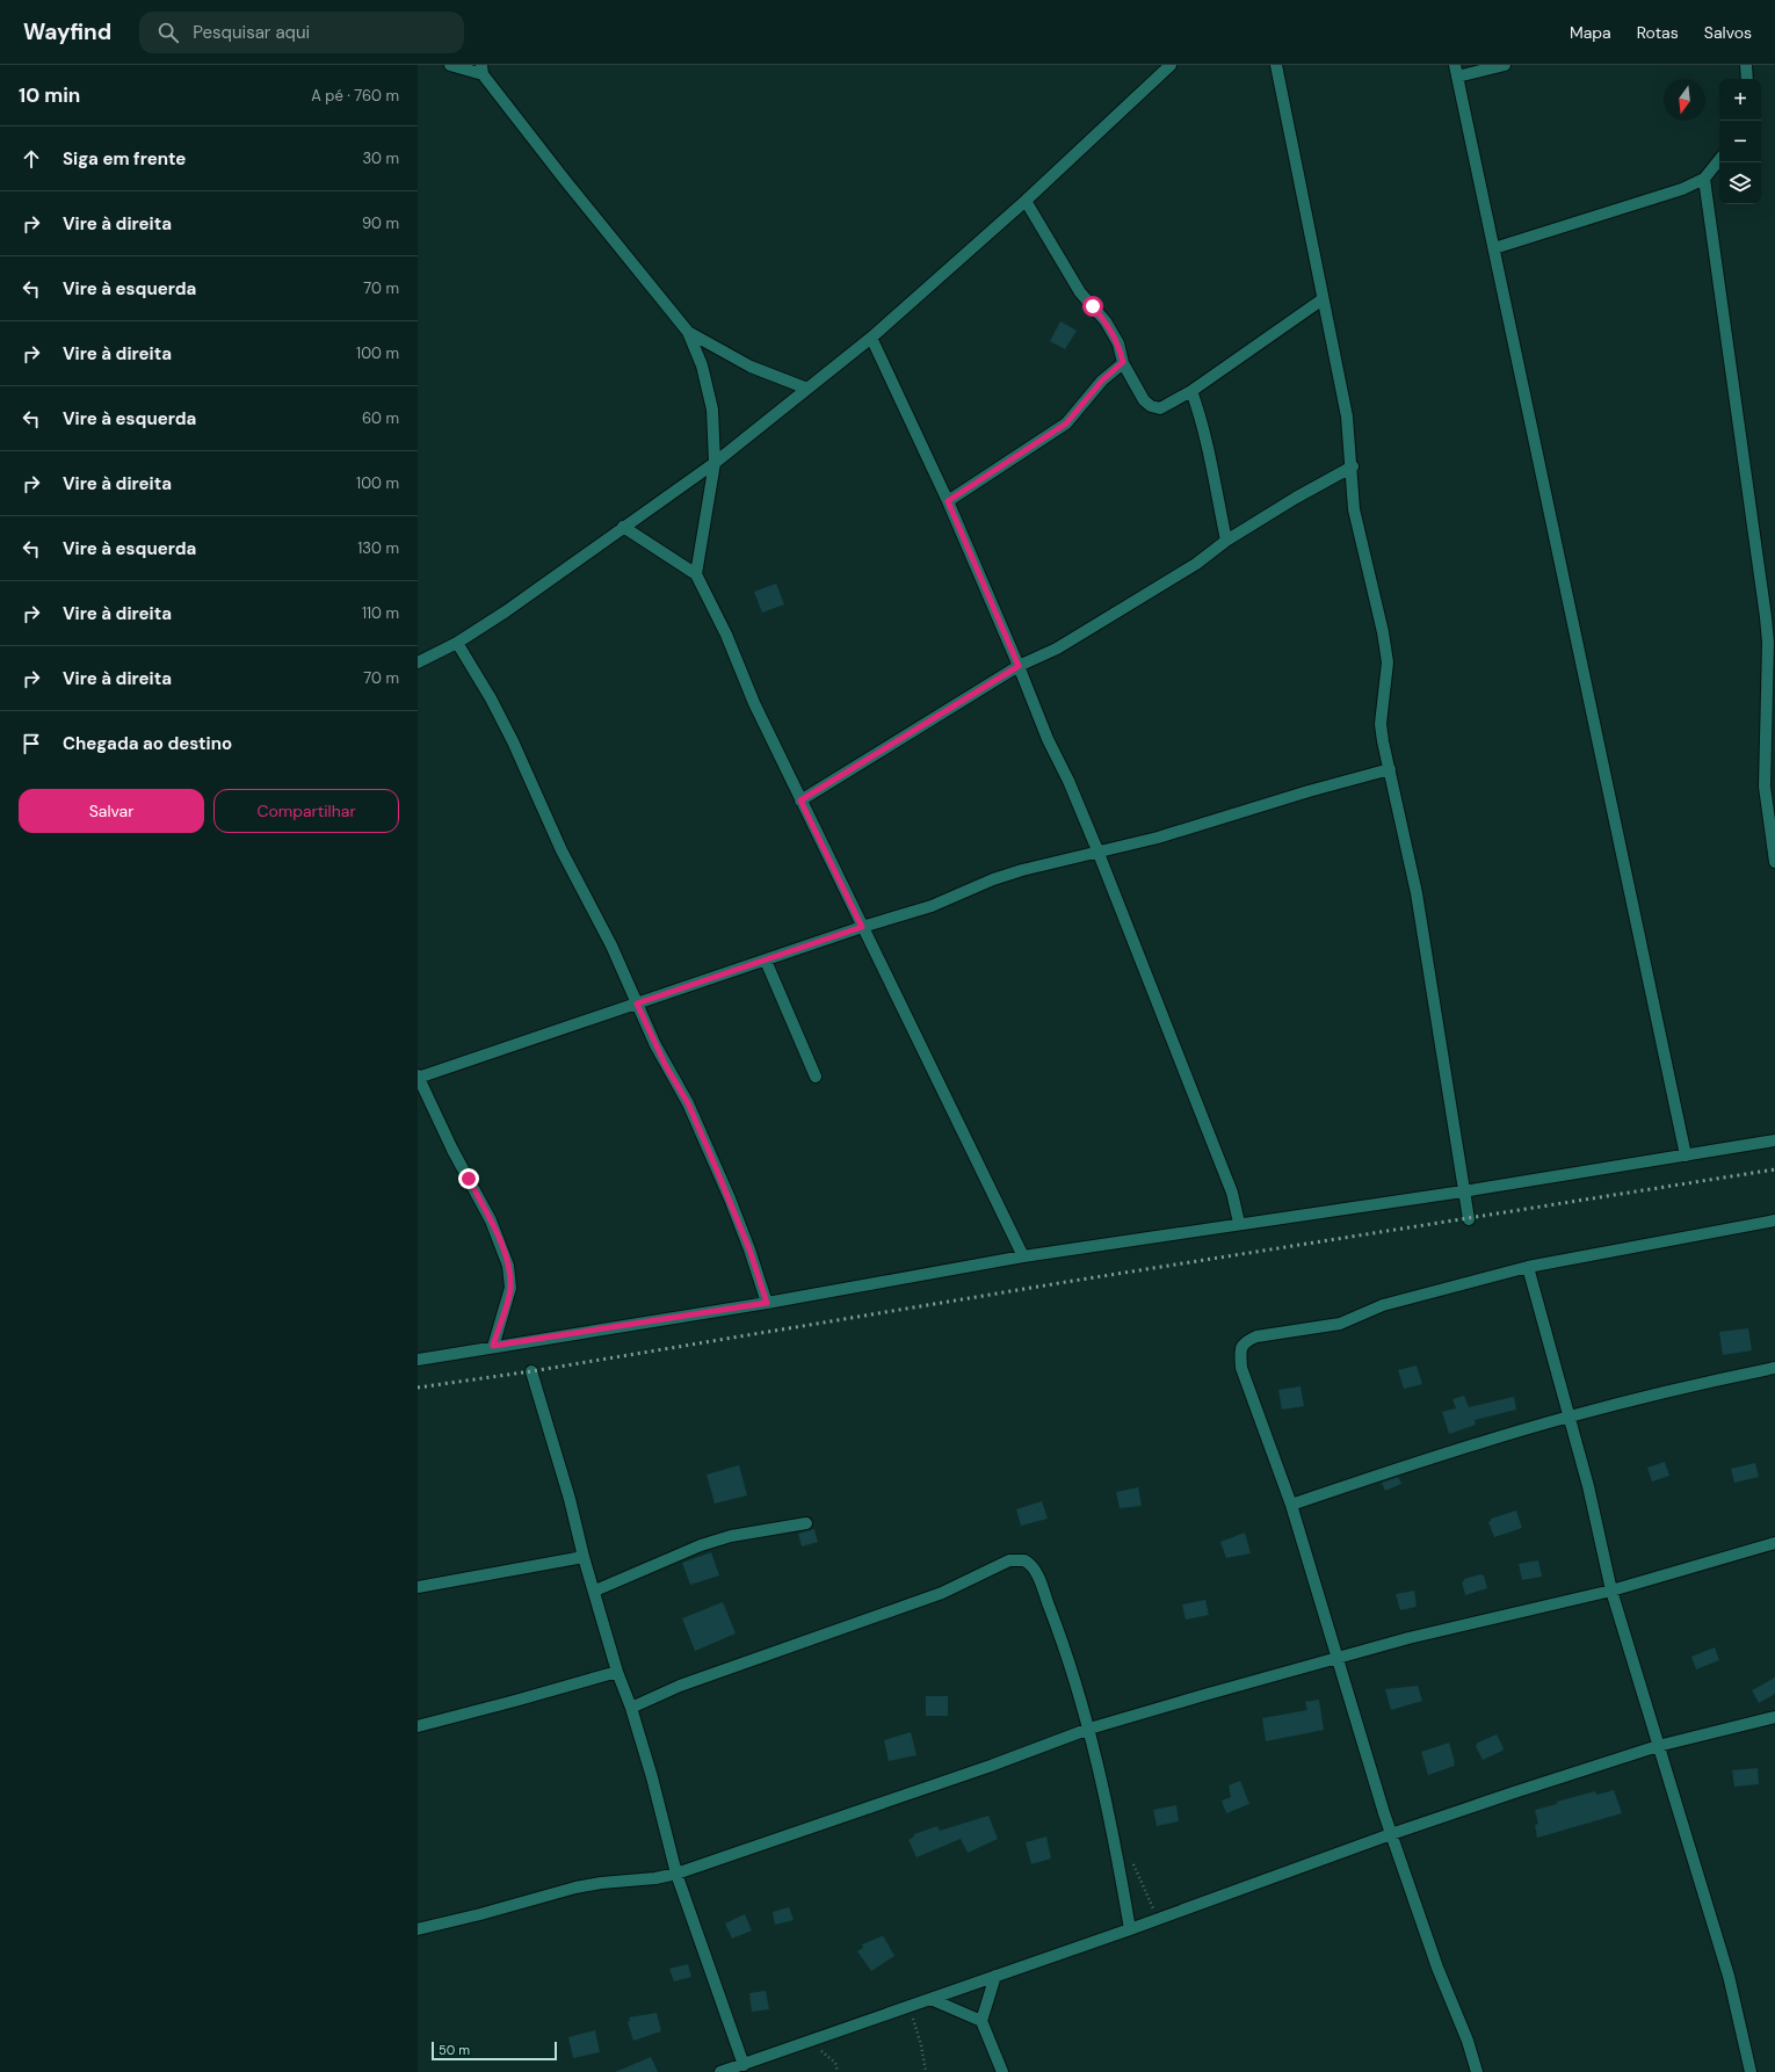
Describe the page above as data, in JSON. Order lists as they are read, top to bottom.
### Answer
{
  "scale_bar": "50 m",
  "north": "bottom",
  "page": {
    "header": "Wayfind",
    "search": "Pesquisar aqui",
    "nav": ["Mapa", "Rotas", "Salvos"],
    "heading": ["10 min", "A pé · 760 m"],
    "map_buttons": ["+", "−"],
    "list": [
      ["Siga em frente", "30 m"],
      ["Vire à direita", "90 m"],
      ["Vire à esquerda", "70 m"],
      ["Vire à direita", "100 m"],
      ["Vire à esquerda", "60 m"],
      ["Vire à direita", "100 m"],
      ["Vire à esquerda", "130 m"],
      ["Vire à direita", "110 m"],
      ["Vire à direita", "70 m"],
      "Chegada ao destino"
    ],
    "buttons": ["Salvar", "Compartilhar"],
    "scale": "50 m"
  }
}
